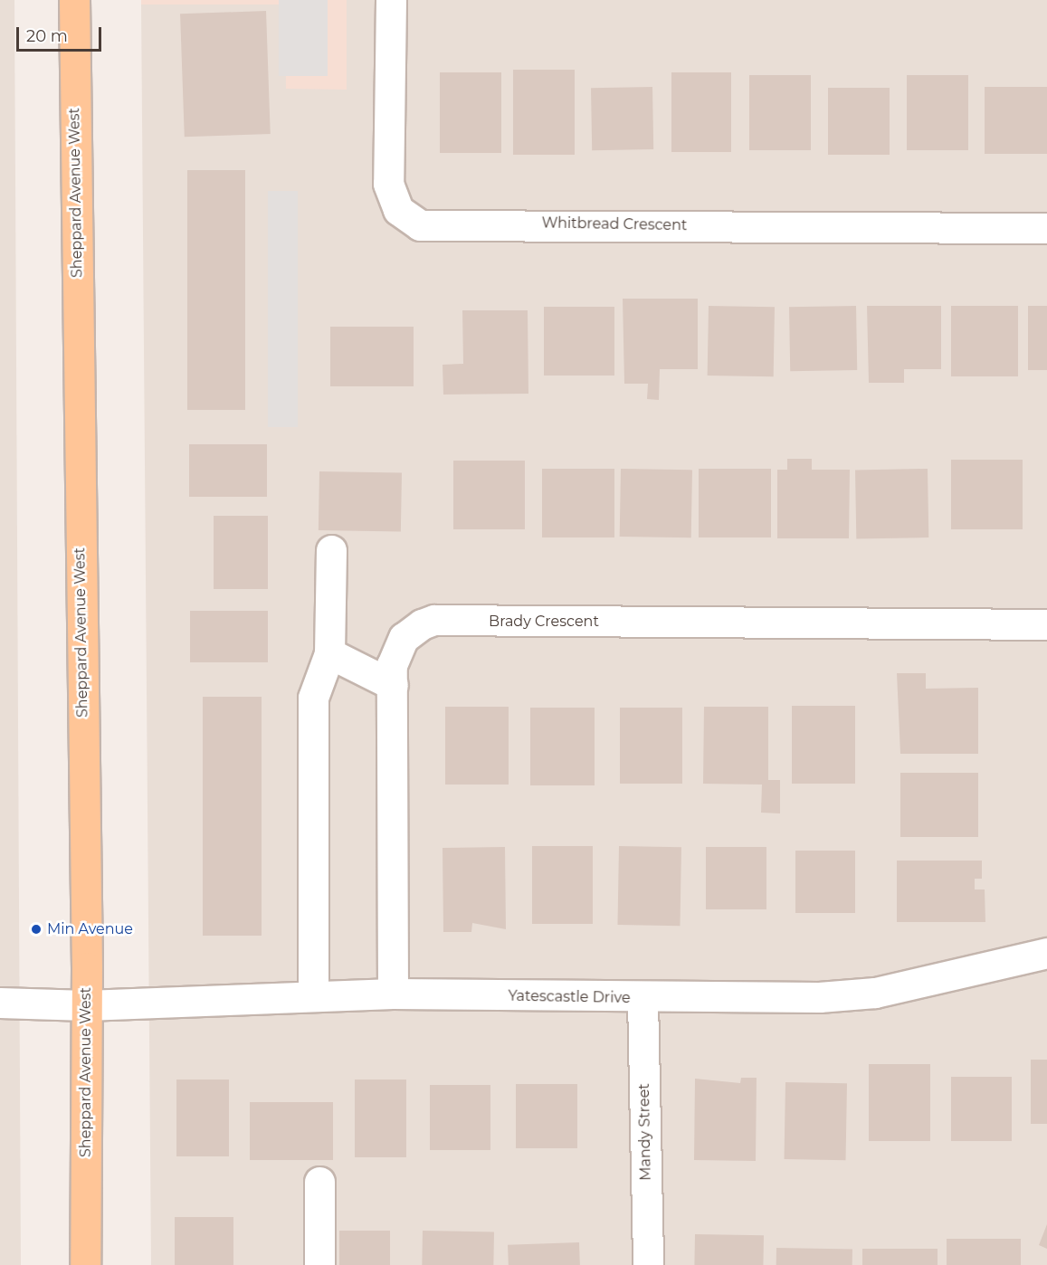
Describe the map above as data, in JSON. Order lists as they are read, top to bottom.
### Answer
{
  "streets": {
    "main road": ["Sheppard Avenue West"],
    "street": [
      "Whitbread Crescent",
      "Brady Crescent",
      "Yatescastle Drive",
      "Mandy Street"
    ]
  },
  "crossings": [
    ["Sheppard Avenue West", "Yatescastle Drive"],
    ["Brady Crescent", "Yatescastle Drive"],
    ["Yatescastle Drive", "Mandy Street"]
  ],
  "places": ["Min Avenue"],
  "scale_bar": "20 m"
}
